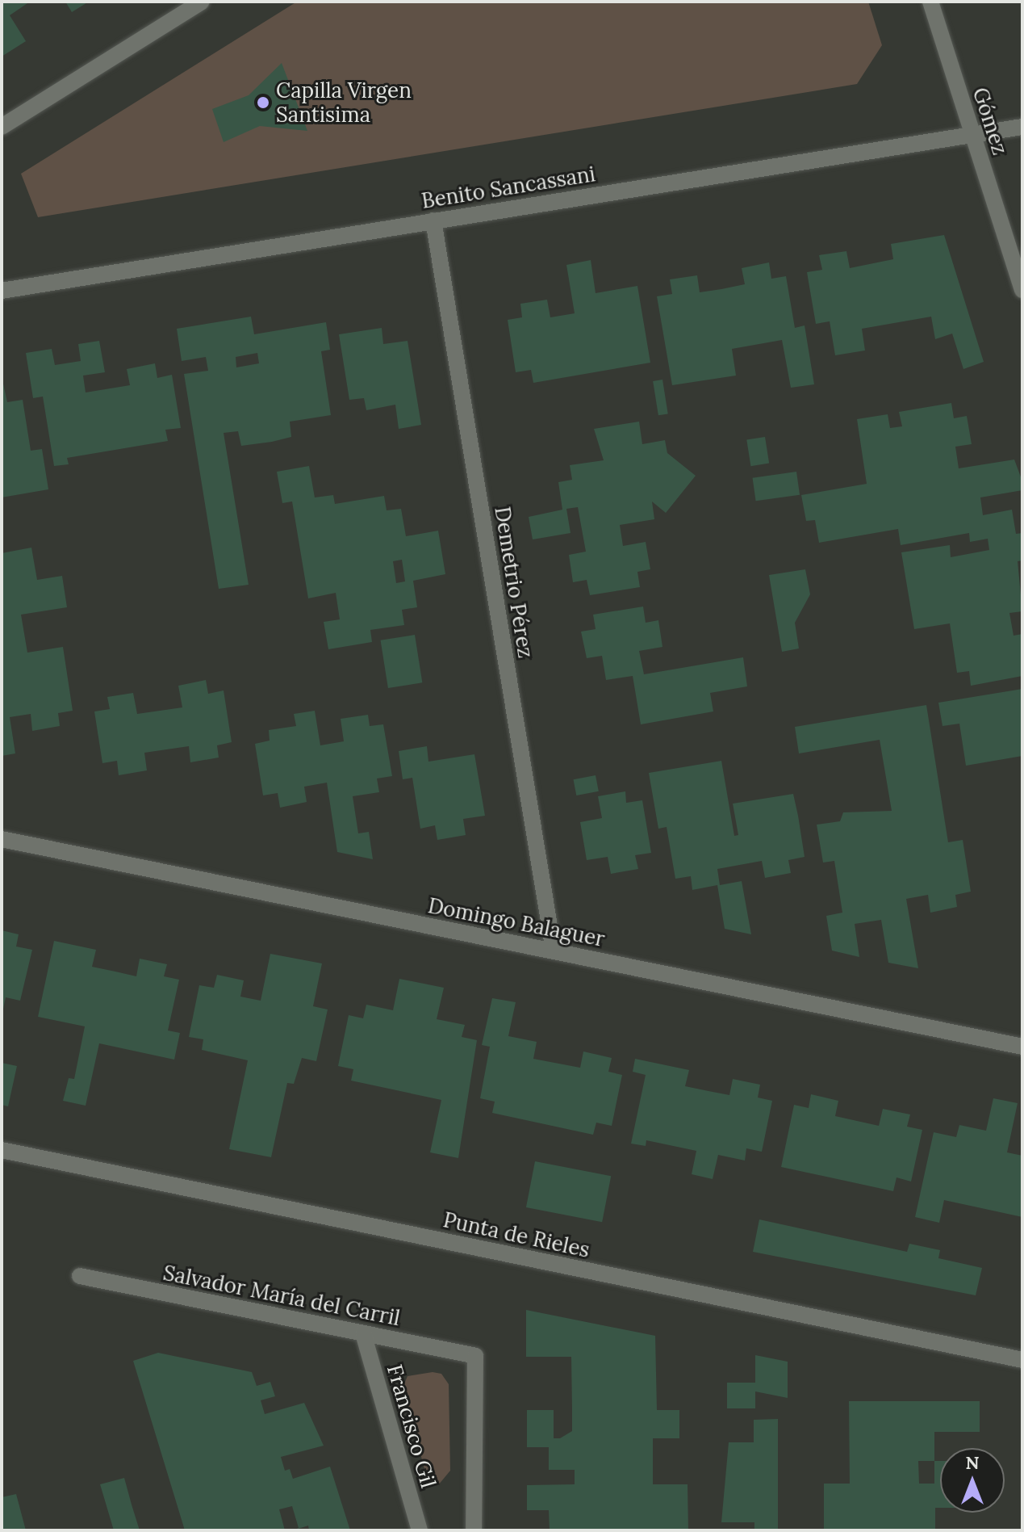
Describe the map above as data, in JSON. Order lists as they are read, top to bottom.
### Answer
{
  "streets": {
    "street": [
      "Gómez",
      "Benito Sancassani",
      "Demetrio Pérez",
      "Domingo Balaguer",
      "Punta de Rieles",
      "Salvador María del Carril",
      "Francisco Gil"
    ]
  },
  "crossings": [
    ["Gómez", "Benito Sancassani"],
    ["Benito Sancassani", "Demetrio Pérez"],
    ["Demetrio Pérez", "Domingo Balaguer"],
    ["Salvador María del Carril", "Francisco Gil"]
  ],
  "places": ["Capilla Virgen Santisima"],
  "north": "top"
}
